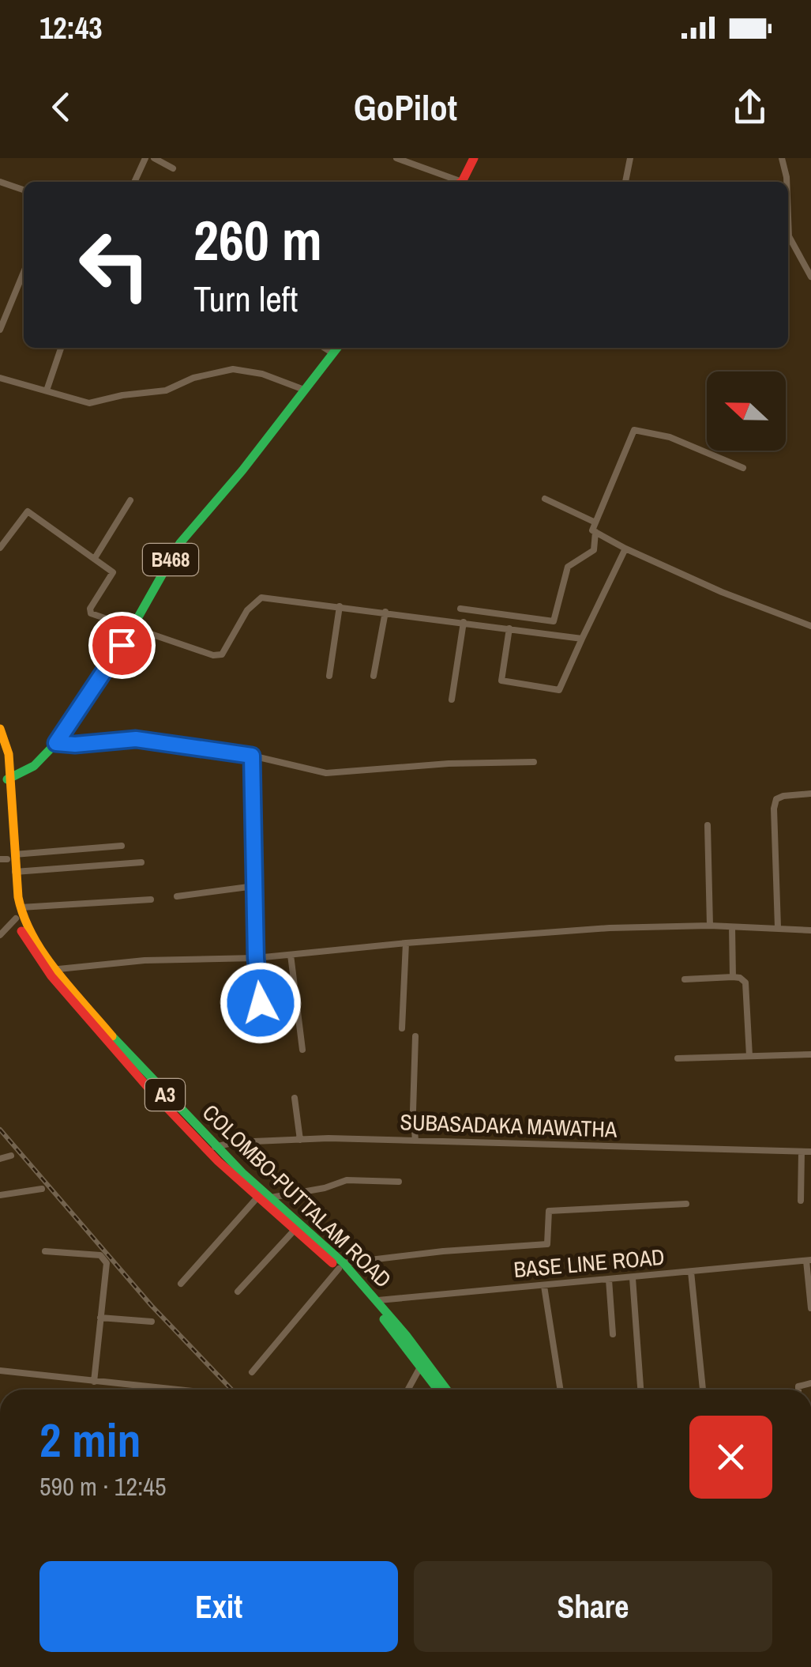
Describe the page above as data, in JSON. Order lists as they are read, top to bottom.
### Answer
{
  "streets": {
    "main road": ["B468", "A3", "COLOMBO-PUTTALAM ROAD"],
    "street": ["SUBASADAKA MAWATHA", "BASE LINE ROAD"]
  },
  "crossings": [
    ["B468", "COLOMBO-PUTTALAM ROAD"],
    ["SUBASADAKA MAWATHA", "COLOMBO-PUTTALAM ROAD"],
    ["COLOMBO-PUTTALAM ROAD", "BASE LINE ROAD"]
  ],
  "north": "left",
  "page": {
    "status": "12:43",
    "header": "GoPilot",
    "turn": ["260 m", "Turn left"],
    "heading": ["2 min", "590 m · 12:45"],
    "buttons": ["Exit", "Share"]
  }
}
